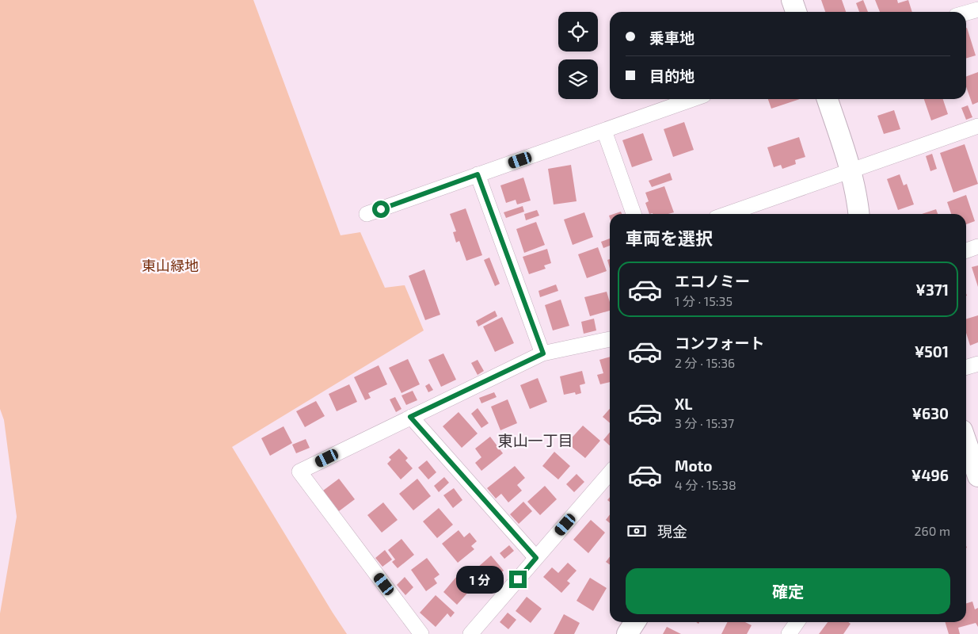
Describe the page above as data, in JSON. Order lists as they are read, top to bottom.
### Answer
{
  "districts": ["東山一丁目"],
  "parks": ["東山緑地"],
  "page": {
    "banner": ["乗車地", "目的地"],
    "heading": "車両を選択",
    "list": [
      {
        "name": "エコノミー",
        "note": "1 分 · 15:35",
        "value": "¥371"
      },
      {
        "name": "コンフォート",
        "note": "2 分 · 15:36",
        "value": "¥501"
      },
      {
        "name": "XL",
        "note": "3 分 · 15:37",
        "value": "¥630"
      },
      {
        "name": "Moto",
        "note": "4 分 · 15:38",
        "value": "¥496"
      }
    ],
    "pay": ["現金", "260 m"],
    "buttons": "確定",
    "bubble": "1 分"
  }
}
